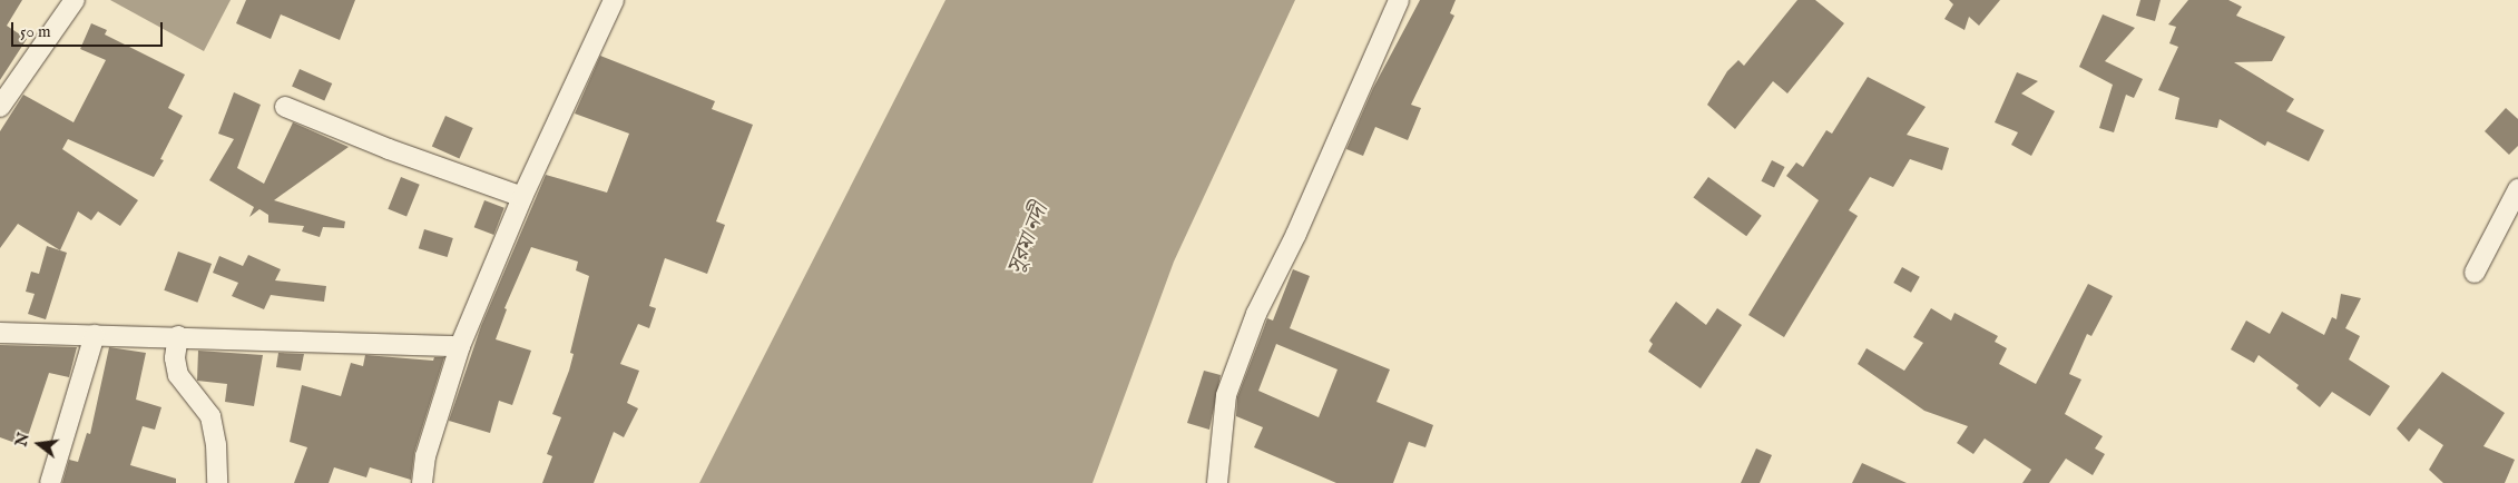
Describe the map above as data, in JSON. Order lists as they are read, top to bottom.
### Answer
{
  "water": ["সুরমা নদী"],
  "scale_bar": "50 m",
  "north": "left"
}
